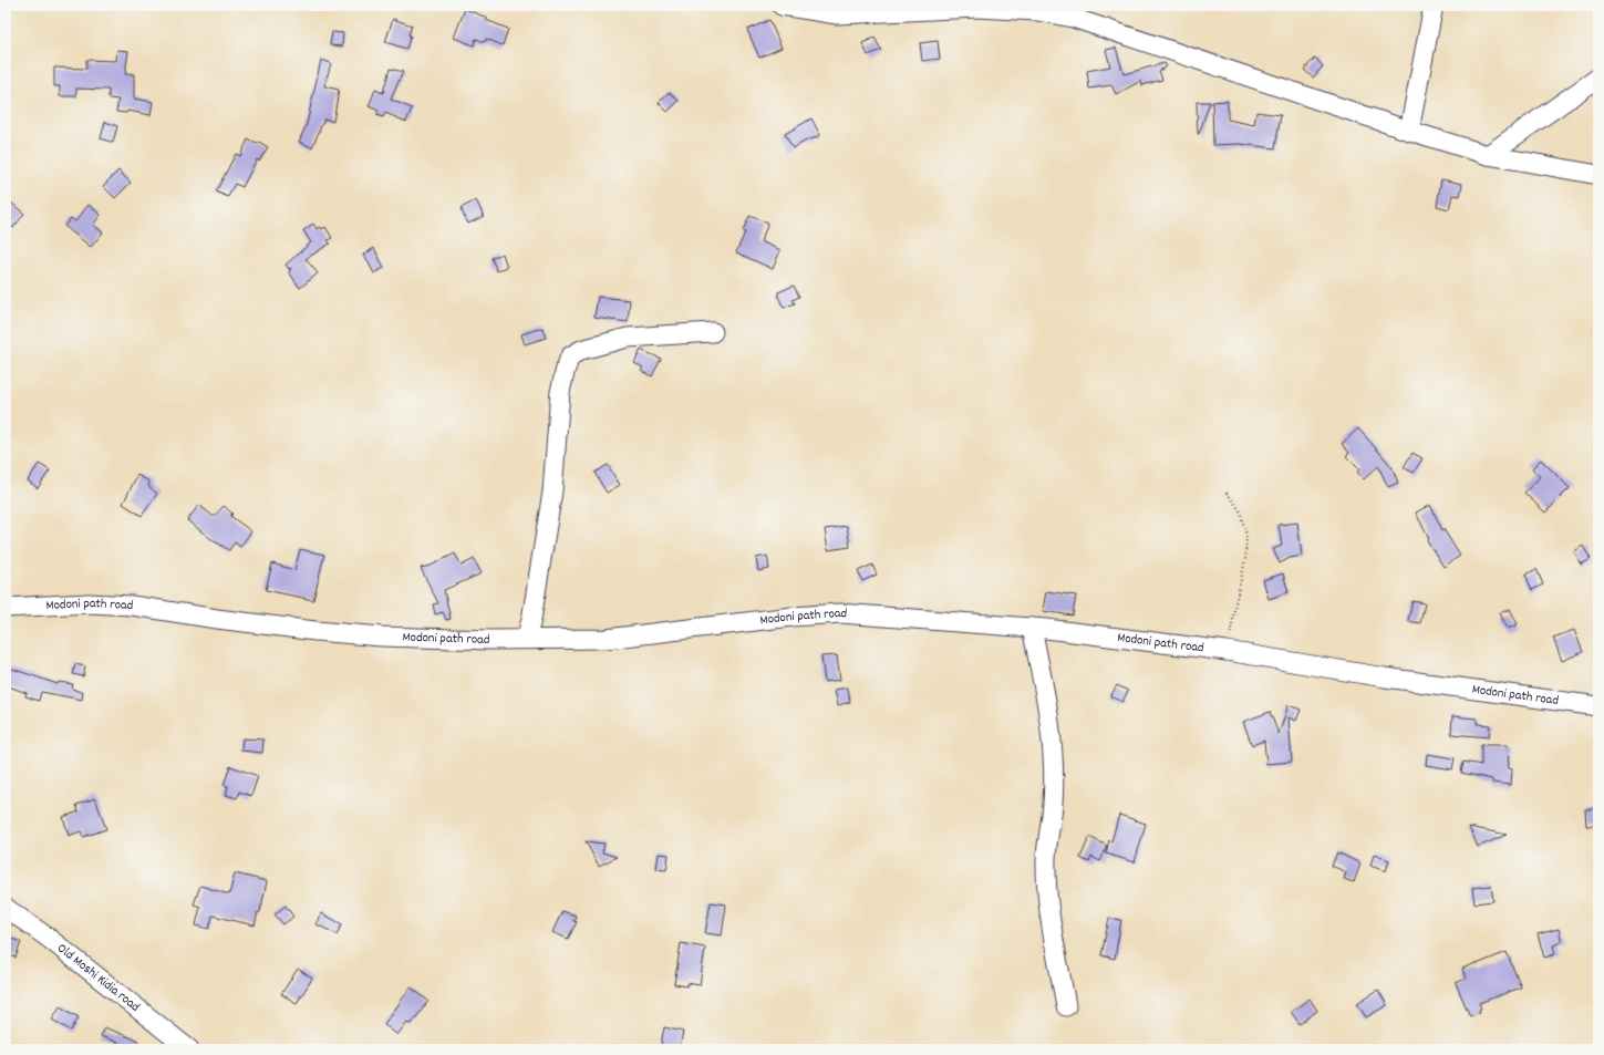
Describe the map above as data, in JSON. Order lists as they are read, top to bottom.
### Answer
{
  "streets": {
    "street": ["Modoni path road", "Old Moshi Kidia road"]
  }
}
